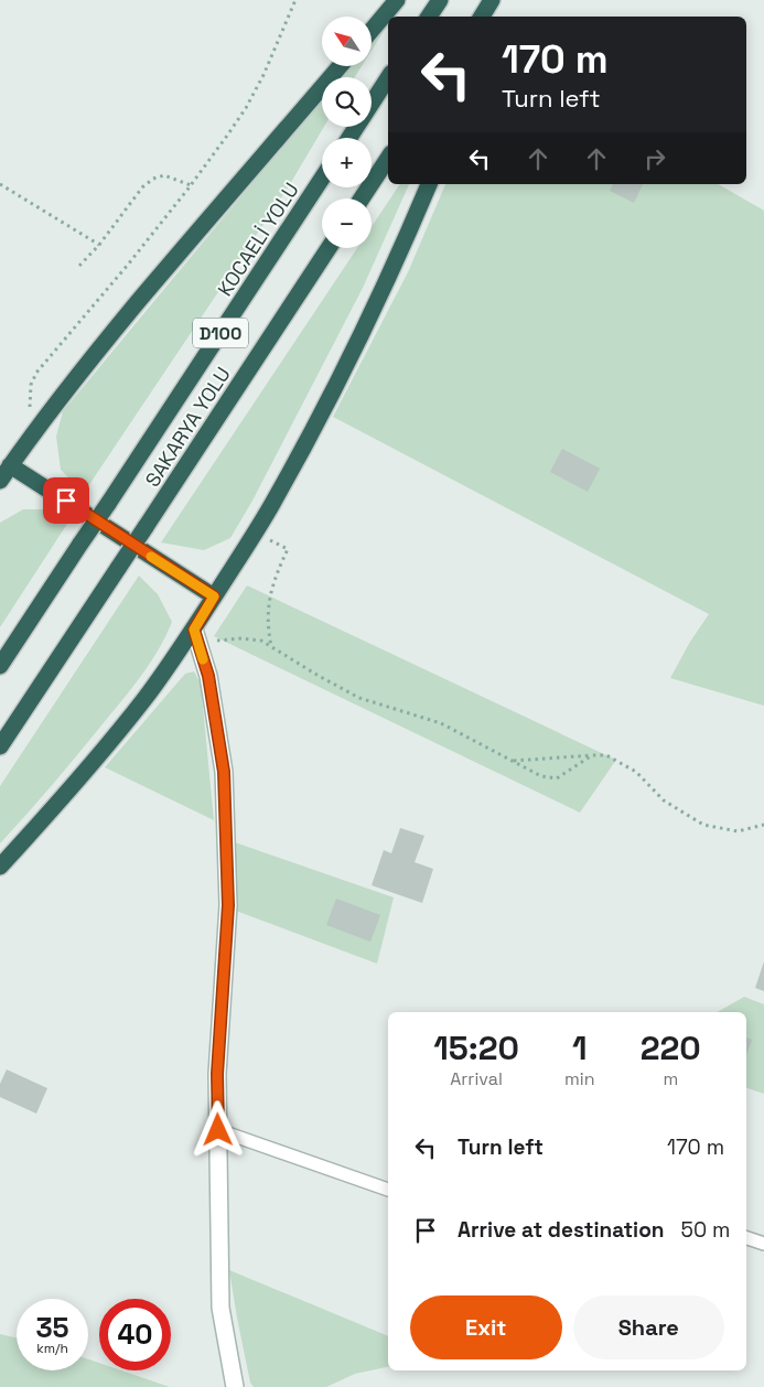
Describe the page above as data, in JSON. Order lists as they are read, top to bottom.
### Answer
{
  "streets": {
    "highway": ["KOCAELİ YOLU", "D100", "SAKARYA YOLU"]
  },
  "north": "top left",
  "page": {
    "map_buttons": ["+", "−"],
    "turn": ["170 m", "Turn left"],
    "eta": [
      "15:20",
      "Arrival",
      "1",
      "min",
      "220",
      "m"
    ],
    "list": [
      {
        "name": "Turn left",
        "value": "170 m"
      },
      {
        "name": "Arrive at destination",
        "value": "50 m"
      }
    ],
    "buttons": ["Exit", "Share"],
    "speed": "35 km/h",
    "limit": "40"
  }
}
